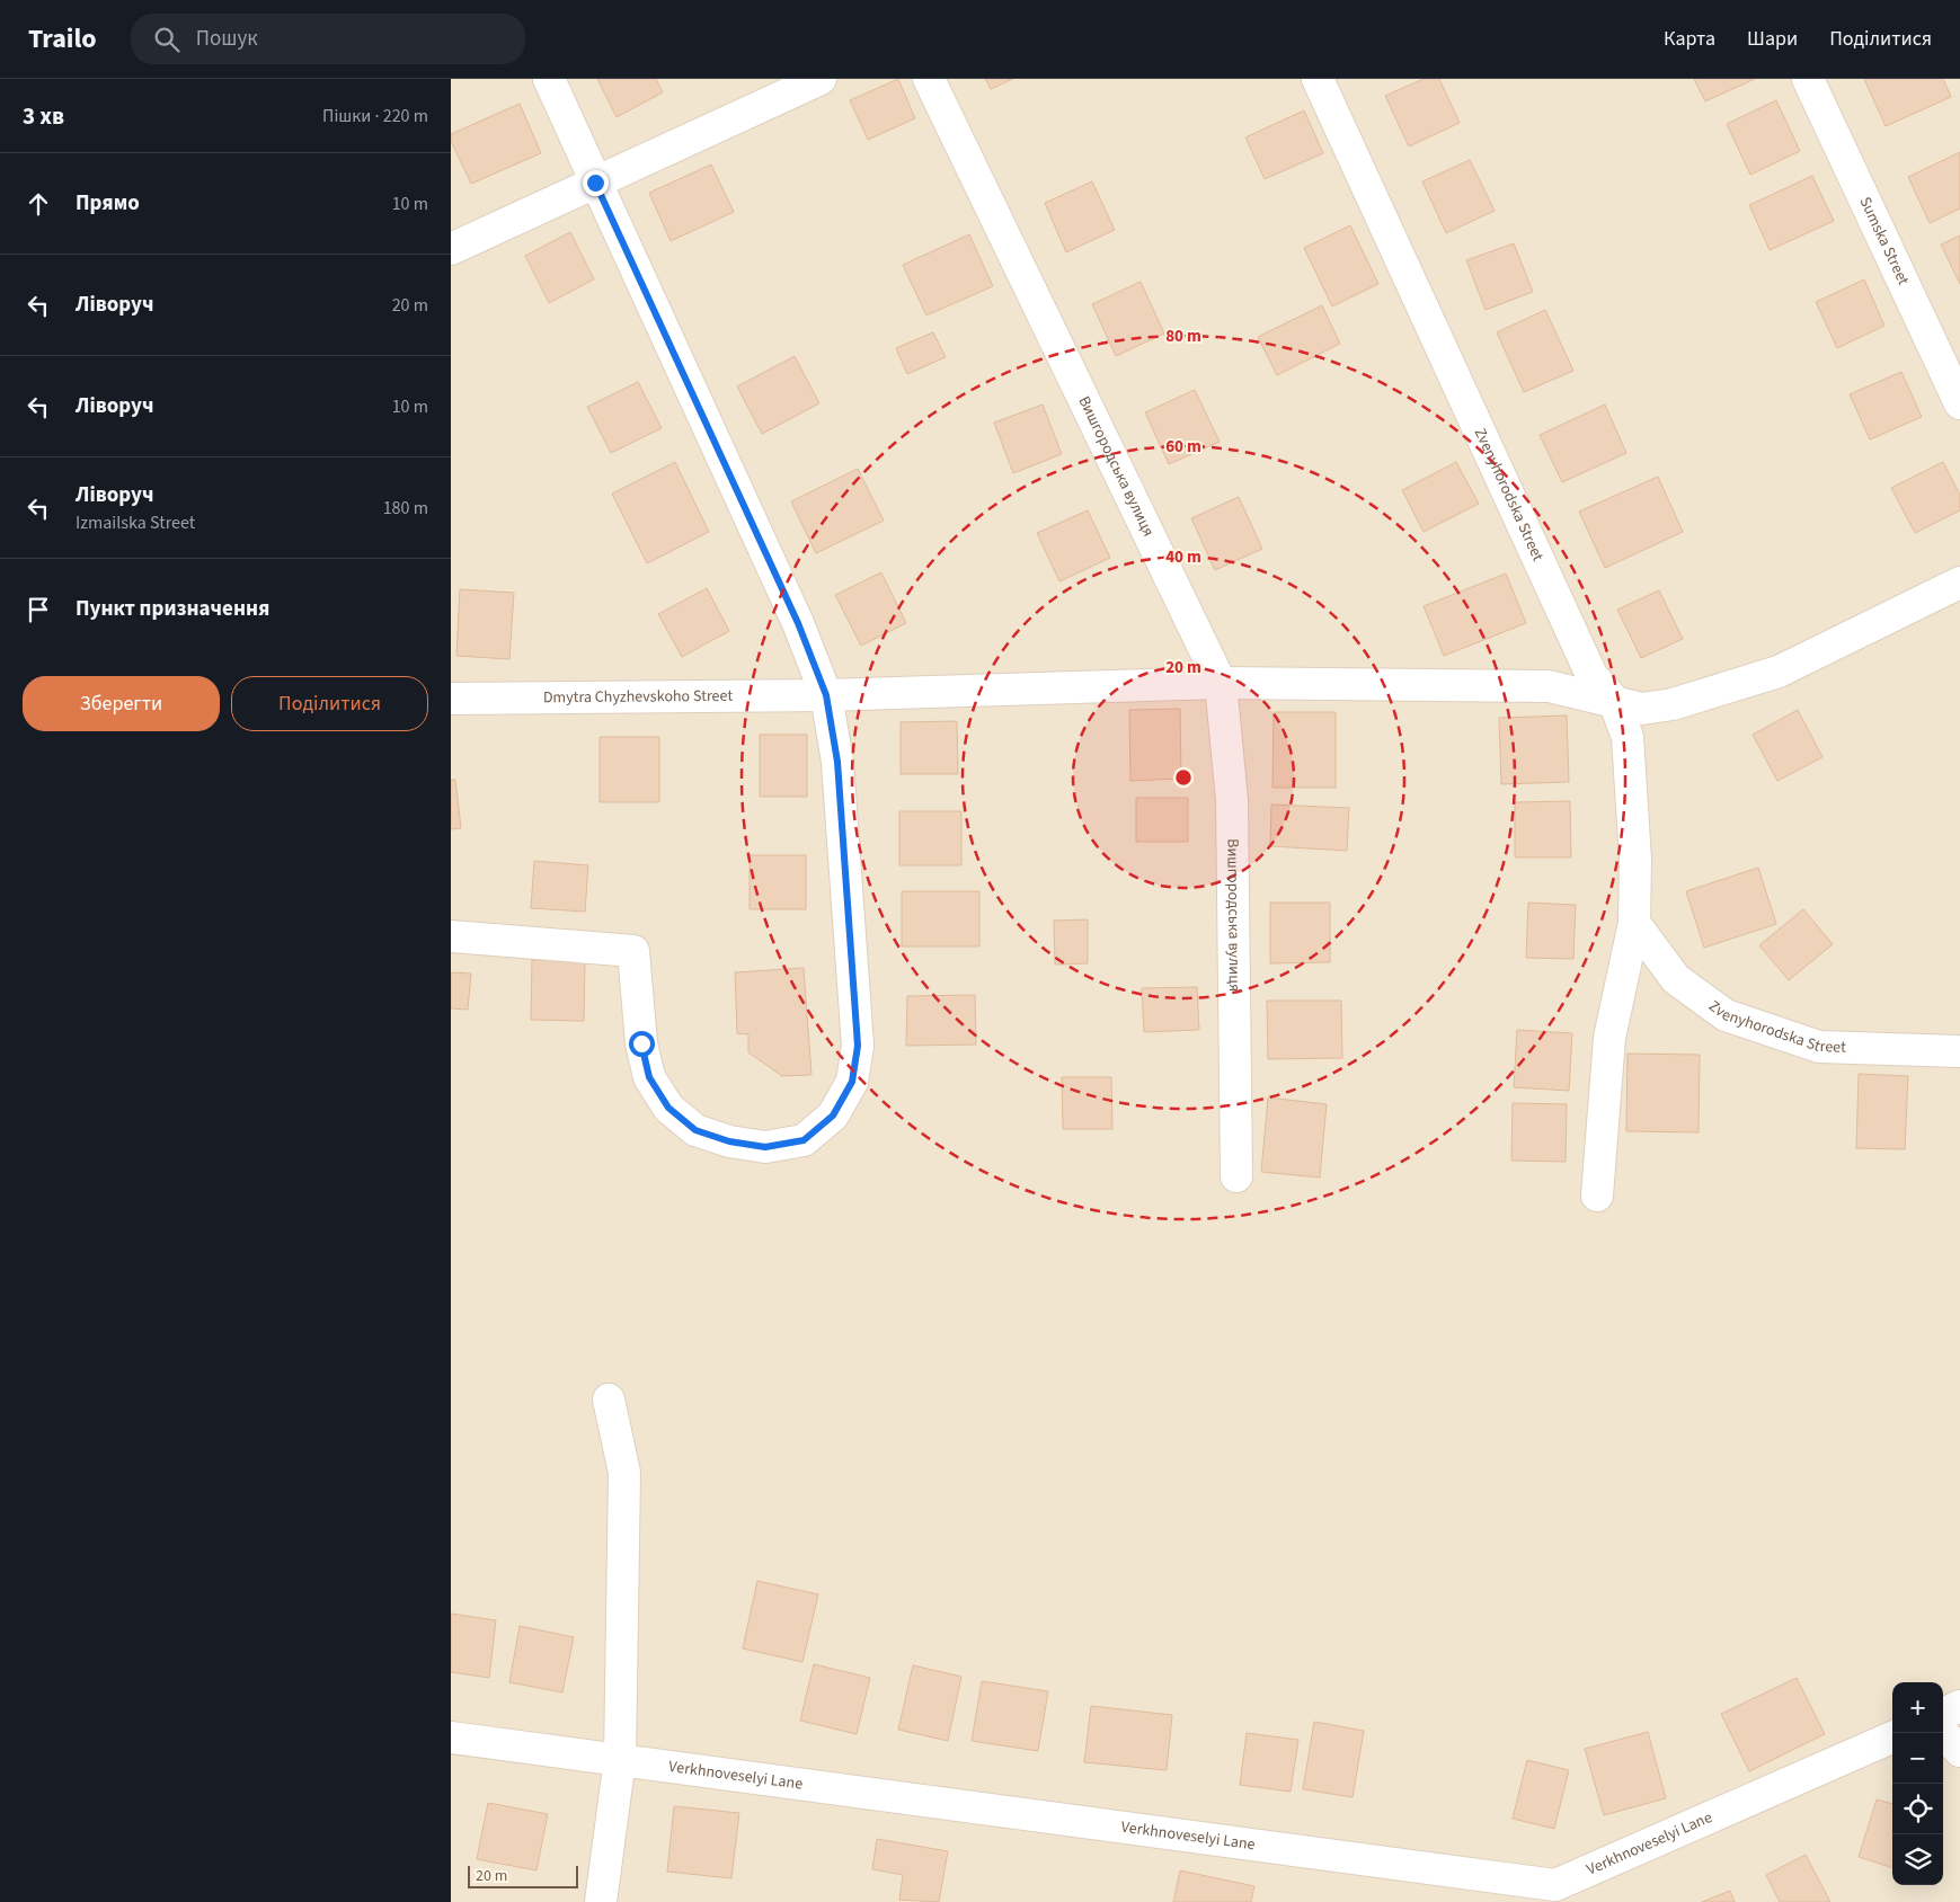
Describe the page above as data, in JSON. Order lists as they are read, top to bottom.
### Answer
{
  "streets": {
    "street": [
      "Sumska Street",
      "Вишгородська вулиця",
      "Zvenyhorodska Street",
      "Dmytra Chyzhevskoho Street",
      "Verkhnoveselyi Lane"
    ]
  },
  "crossings": [
    ["Вишгородська вулиця", "Dmytra Chyzhevskoho Street"],
    ["Zvenyhorodska Street", "Dmytra Chyzhevskoho Street"]
  ],
  "scale_bar": "20 m",
  "page": {
    "header": "Trailo",
    "search": "Пошук",
    "nav": ["Карта", "Шари", "Поділитися"],
    "heading": ["3 хв", "Пішки · 220 m"],
    "list": [
      ["Прямо", "10 m"],
      ["Ліворуч", "20 m"],
      ["Ліворуч", "10 m"],
      ["Ліворуч", "Izmailska Street", "180 m"],
      "Пункт призначення"
    ],
    "buttons": ["Зберегти", "Поділитися"],
    "map_buttons": ["+", "−"],
    "scale": "20 m"
  },
  "rings": [
    "80 m",
    "60 m",
    "40 m",
    "20 m"
  ]
}
